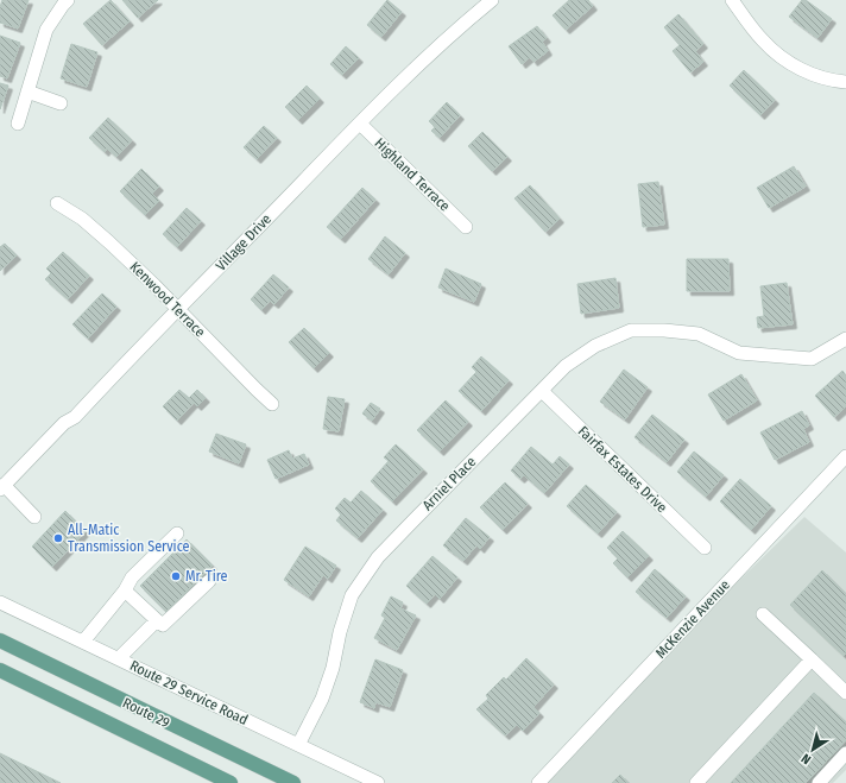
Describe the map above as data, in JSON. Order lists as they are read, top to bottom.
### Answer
{
  "streets": {
    "main road": ["Route 29"],
    "street": [
      "Highland Terrace",
      "Village Drive",
      "Kenwood Terrace",
      "Fairfax Estates Drive",
      "Arniel Place",
      "McKenzie Avenue",
      "Route 29 Service Road"
    ]
  },
  "crossings": [
    ["Highland Terrace", "Village Drive"],
    ["Village Drive", "Kenwood Terrace"],
    ["Fairfax Estates Drive", "Arniel Place"],
    ["Arniel Place", "Route 29 Service Road"]
  ],
  "places": ["All-Matic Transmission Service", "Mr. Tire"],
  "north": "bottom left"
}
